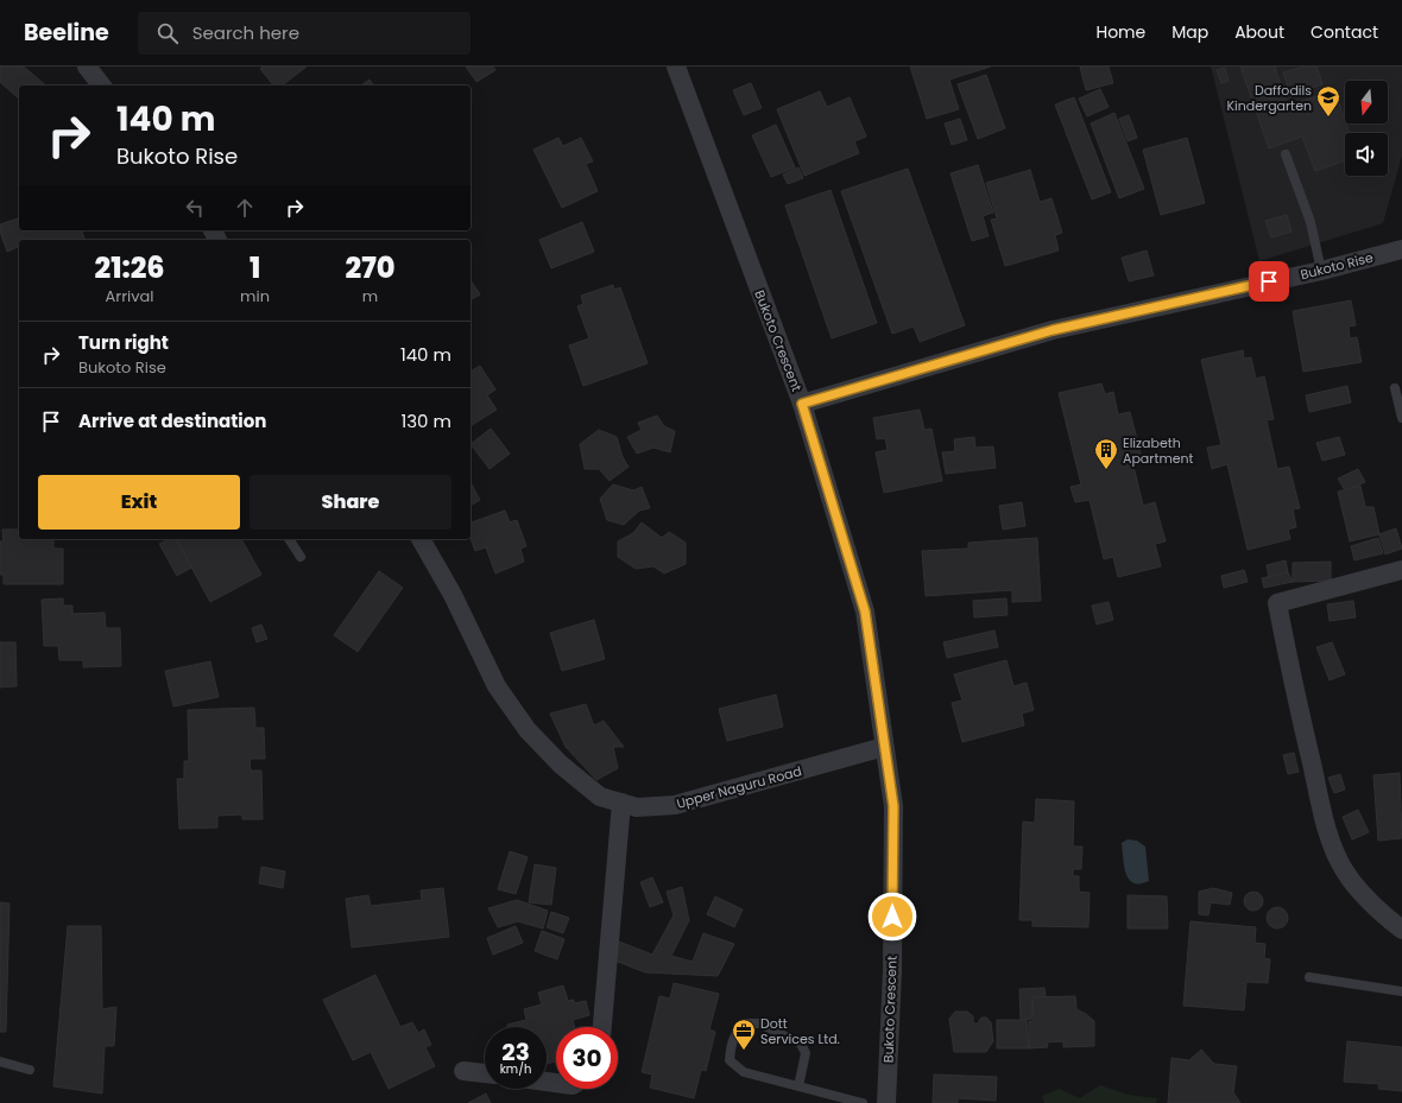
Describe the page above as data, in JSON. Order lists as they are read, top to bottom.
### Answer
{
  "streets": {
    "street": ["Bukoto Rise", "Bukoto Crescent", "Upper Naguru Road"]
  },
  "crossings": [
    ["Bukoto Rise", "Bukoto Crescent"],
    ["Bukoto Crescent", "Upper Naguru Road"]
  ],
  "places": {
    "school or university": ["Daffodils Kindergarten"],
    "building": ["Elizabeth Apartment"],
    "office": ["Dott Services Ltd."]
  },
  "north": "bottom",
  "page": {
    "header": "Beeline",
    "search": "Search here",
    "nav": [
      "Home",
      "Map",
      "About",
      "Contact"
    ],
    "turn": ["140 m", "Bukoto Rise"],
    "eta": [
      "21:26",
      "Arrival",
      "1",
      "min",
      "270",
      "m"
    ],
    "list": [
      {
        "name": "Turn right",
        "note": "Bukoto Rise",
        "value": "140 m"
      },
      {
        "name": "Arrive at destination",
        "value": "130 m"
      }
    ],
    "buttons": ["Exit", "Share"],
    "speed": "23 km/h",
    "limit": "30"
  }
}
